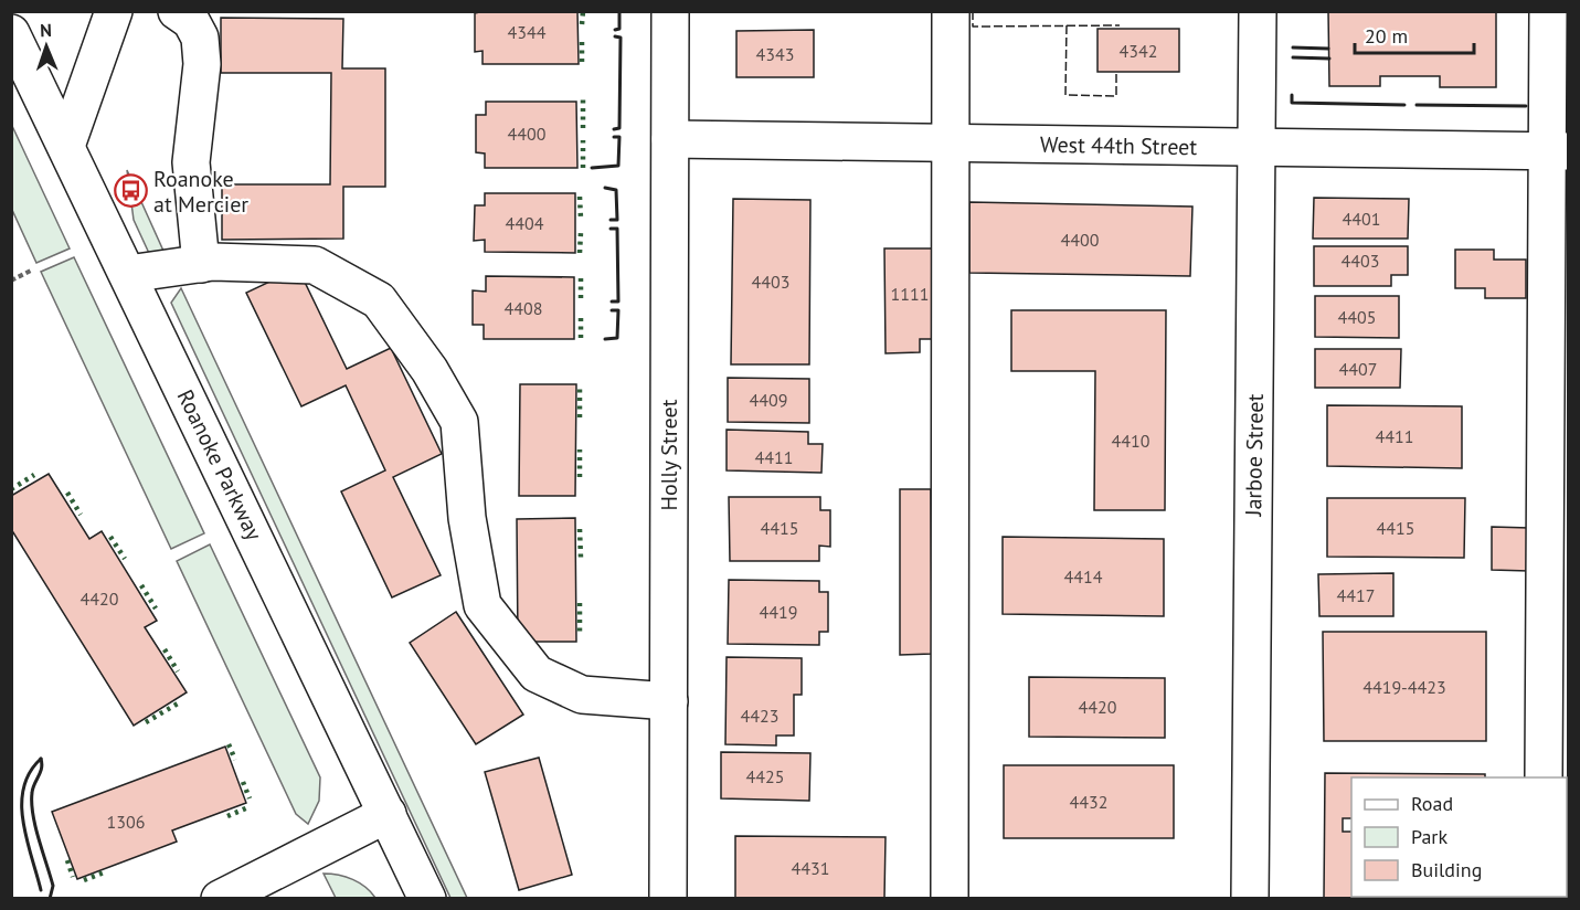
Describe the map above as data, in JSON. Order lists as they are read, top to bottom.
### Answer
{
  "streets": {
    "street": [
      "West 44th Street",
      "Holly Street",
      "Jarboe Street",
      "Roanoke Parkway"
    ]
  },
  "crossings": [
    ["West 44th Street", "Holly Street"],
    ["West 44th Street", "Jarboe Street"]
  ],
  "places": {
    "bus stop": ["Roanoke at Mercier"]
  },
  "house_numbers": [
    "4344",
    "4342",
    "4343",
    "4400",
    "4401",
    "4404",
    "4400",
    "4403",
    "4403",
    "1111",
    "4408",
    "4405",
    "4407",
    "4409",
    "4411",
    "4410",
    "4411",
    "4415",
    "4415",
    "4414",
    "4417",
    "4420",
    "4419",
    "4419-4423",
    "4420",
    "4423",
    "4425",
    "4432",
    "1306",
    "4431"
  ],
  "legend": ["Road", "Park", "Building"],
  "scale_bar": "20 m",
  "north": "top"
}
